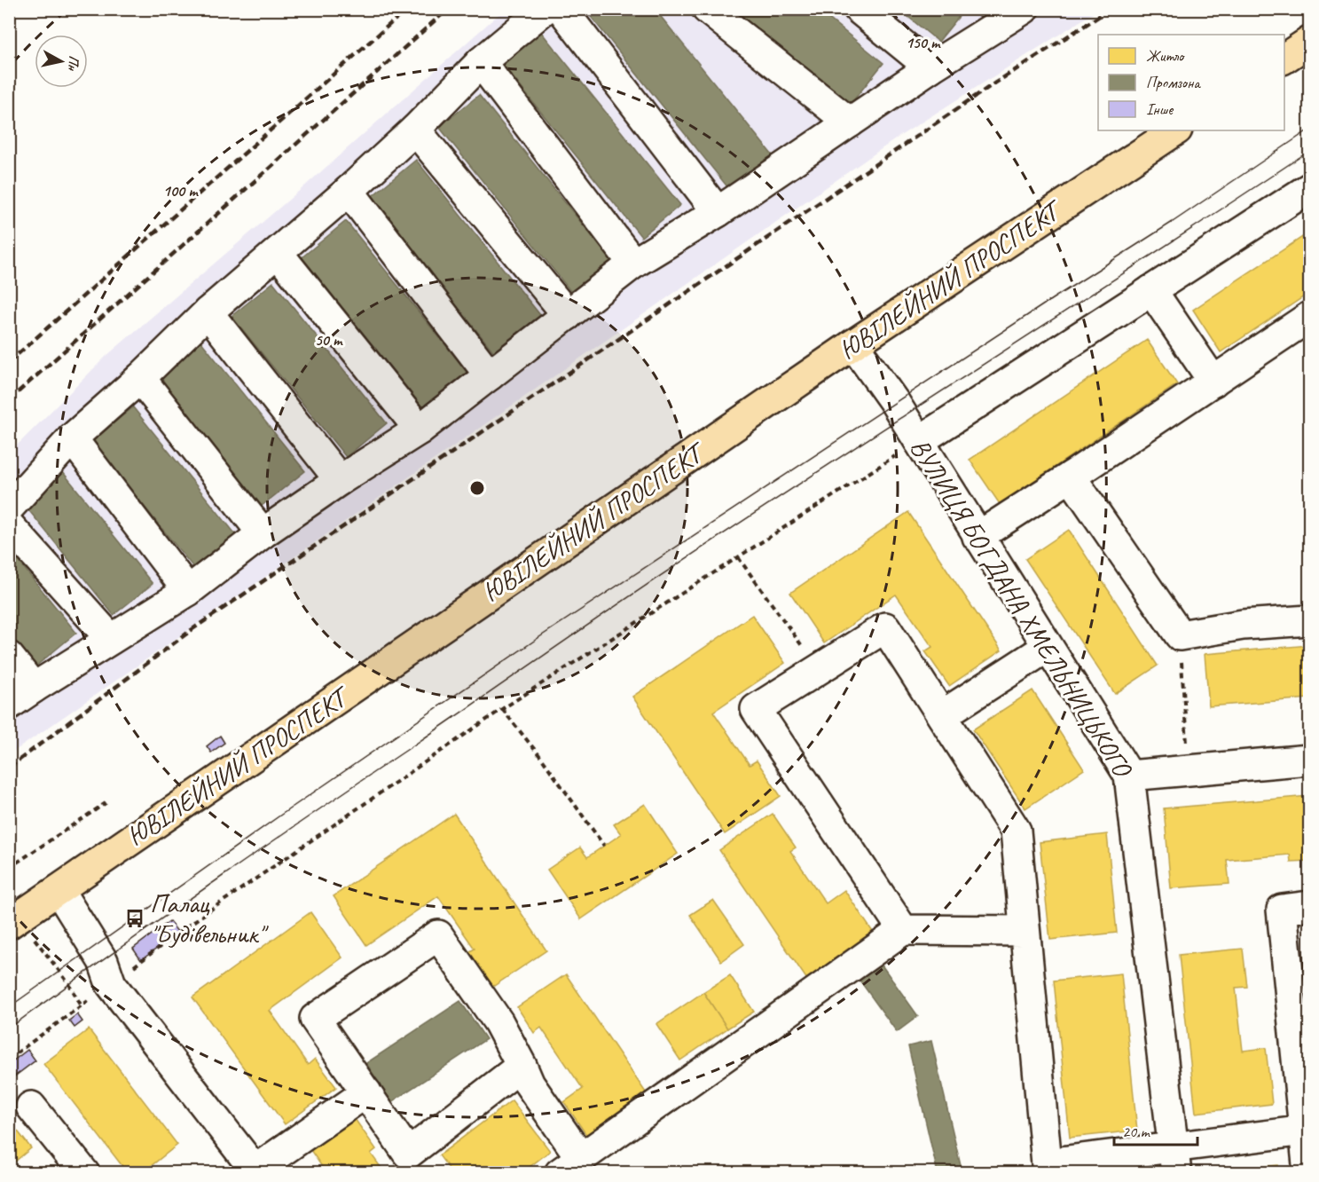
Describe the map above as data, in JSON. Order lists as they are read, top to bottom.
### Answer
{
  "streets": {
    "main road": ["ЮВІЛЕЙНИЙ ПРОСПЕКТ"],
    "street": ["ВУЛИЦЯ БОГДАНА ХМЕЛЬНИЦЬКОГО"]
  },
  "crossings": [
    ["ЮВІЛЕЙНИЙ ПРОСПЕКТ", "ВУЛИЦЯ БОГДАНА ХМЕЛЬНИЦЬКОГО"]
  ],
  "places": {
    "bus stop": ["Палац \"Будівельник\""]
  },
  "legend": ["Житло", "Промзона", "Інше"],
  "scale_bar": "20 m",
  "north": "right",
  "rings": ["150 m", "100 m", "50 m"]
}
